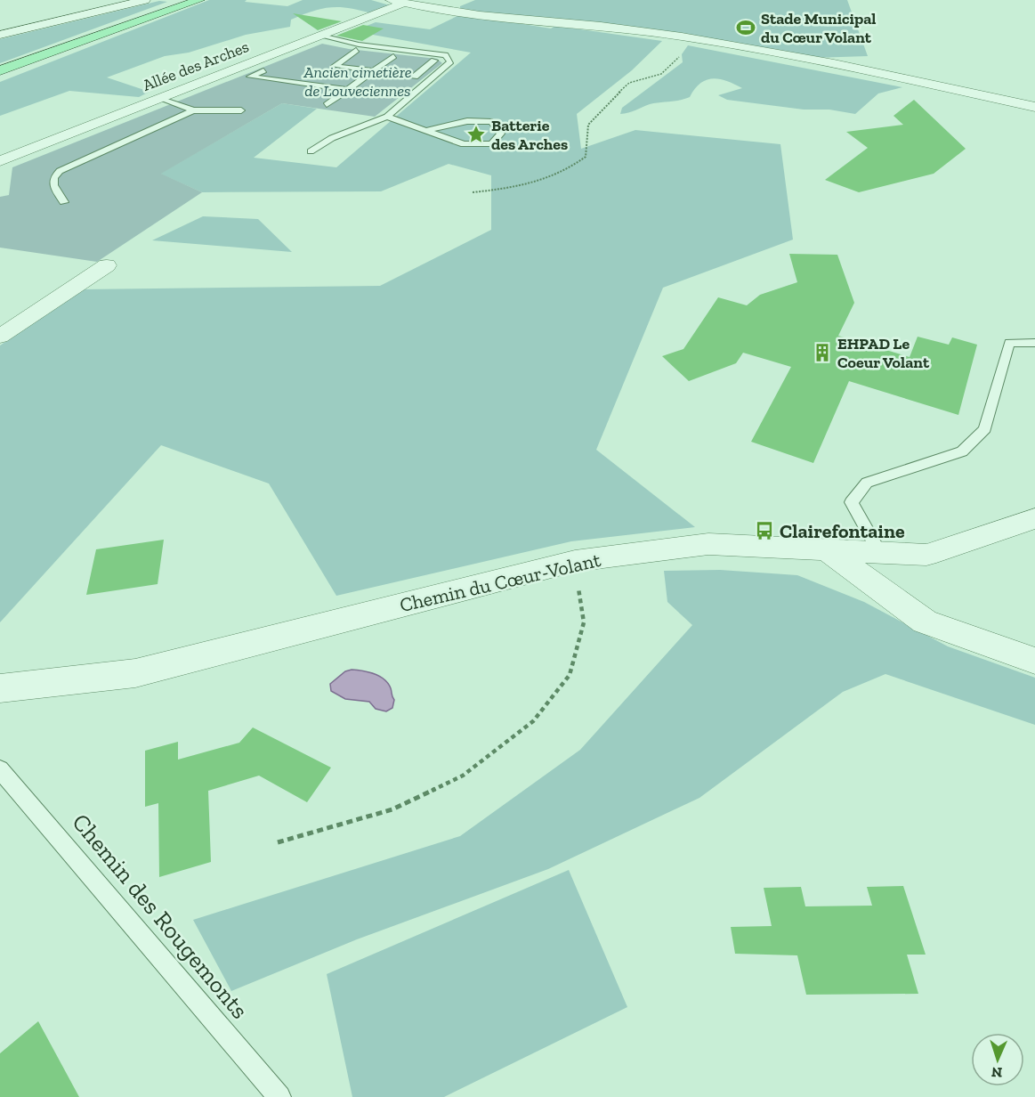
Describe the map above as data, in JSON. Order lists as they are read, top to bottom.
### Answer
{
  "streets": {
    "street": ["Allée des Arches", "Chemin du Cœur-Volant"],
    "lane": ["Chemin des Rougemonts"]
  },
  "parks": ["Ancien cimetière de Louveciennes"],
  "places": {
    "sports": ["Stade Municipal du Cœur Volant"],
    "place": ["Batterie des Arches"],
    "building": ["EHPAD Le Coeur Volant"],
    "bus stop": ["Clairefontaine"]
  },
  "north": "bottom"
}
